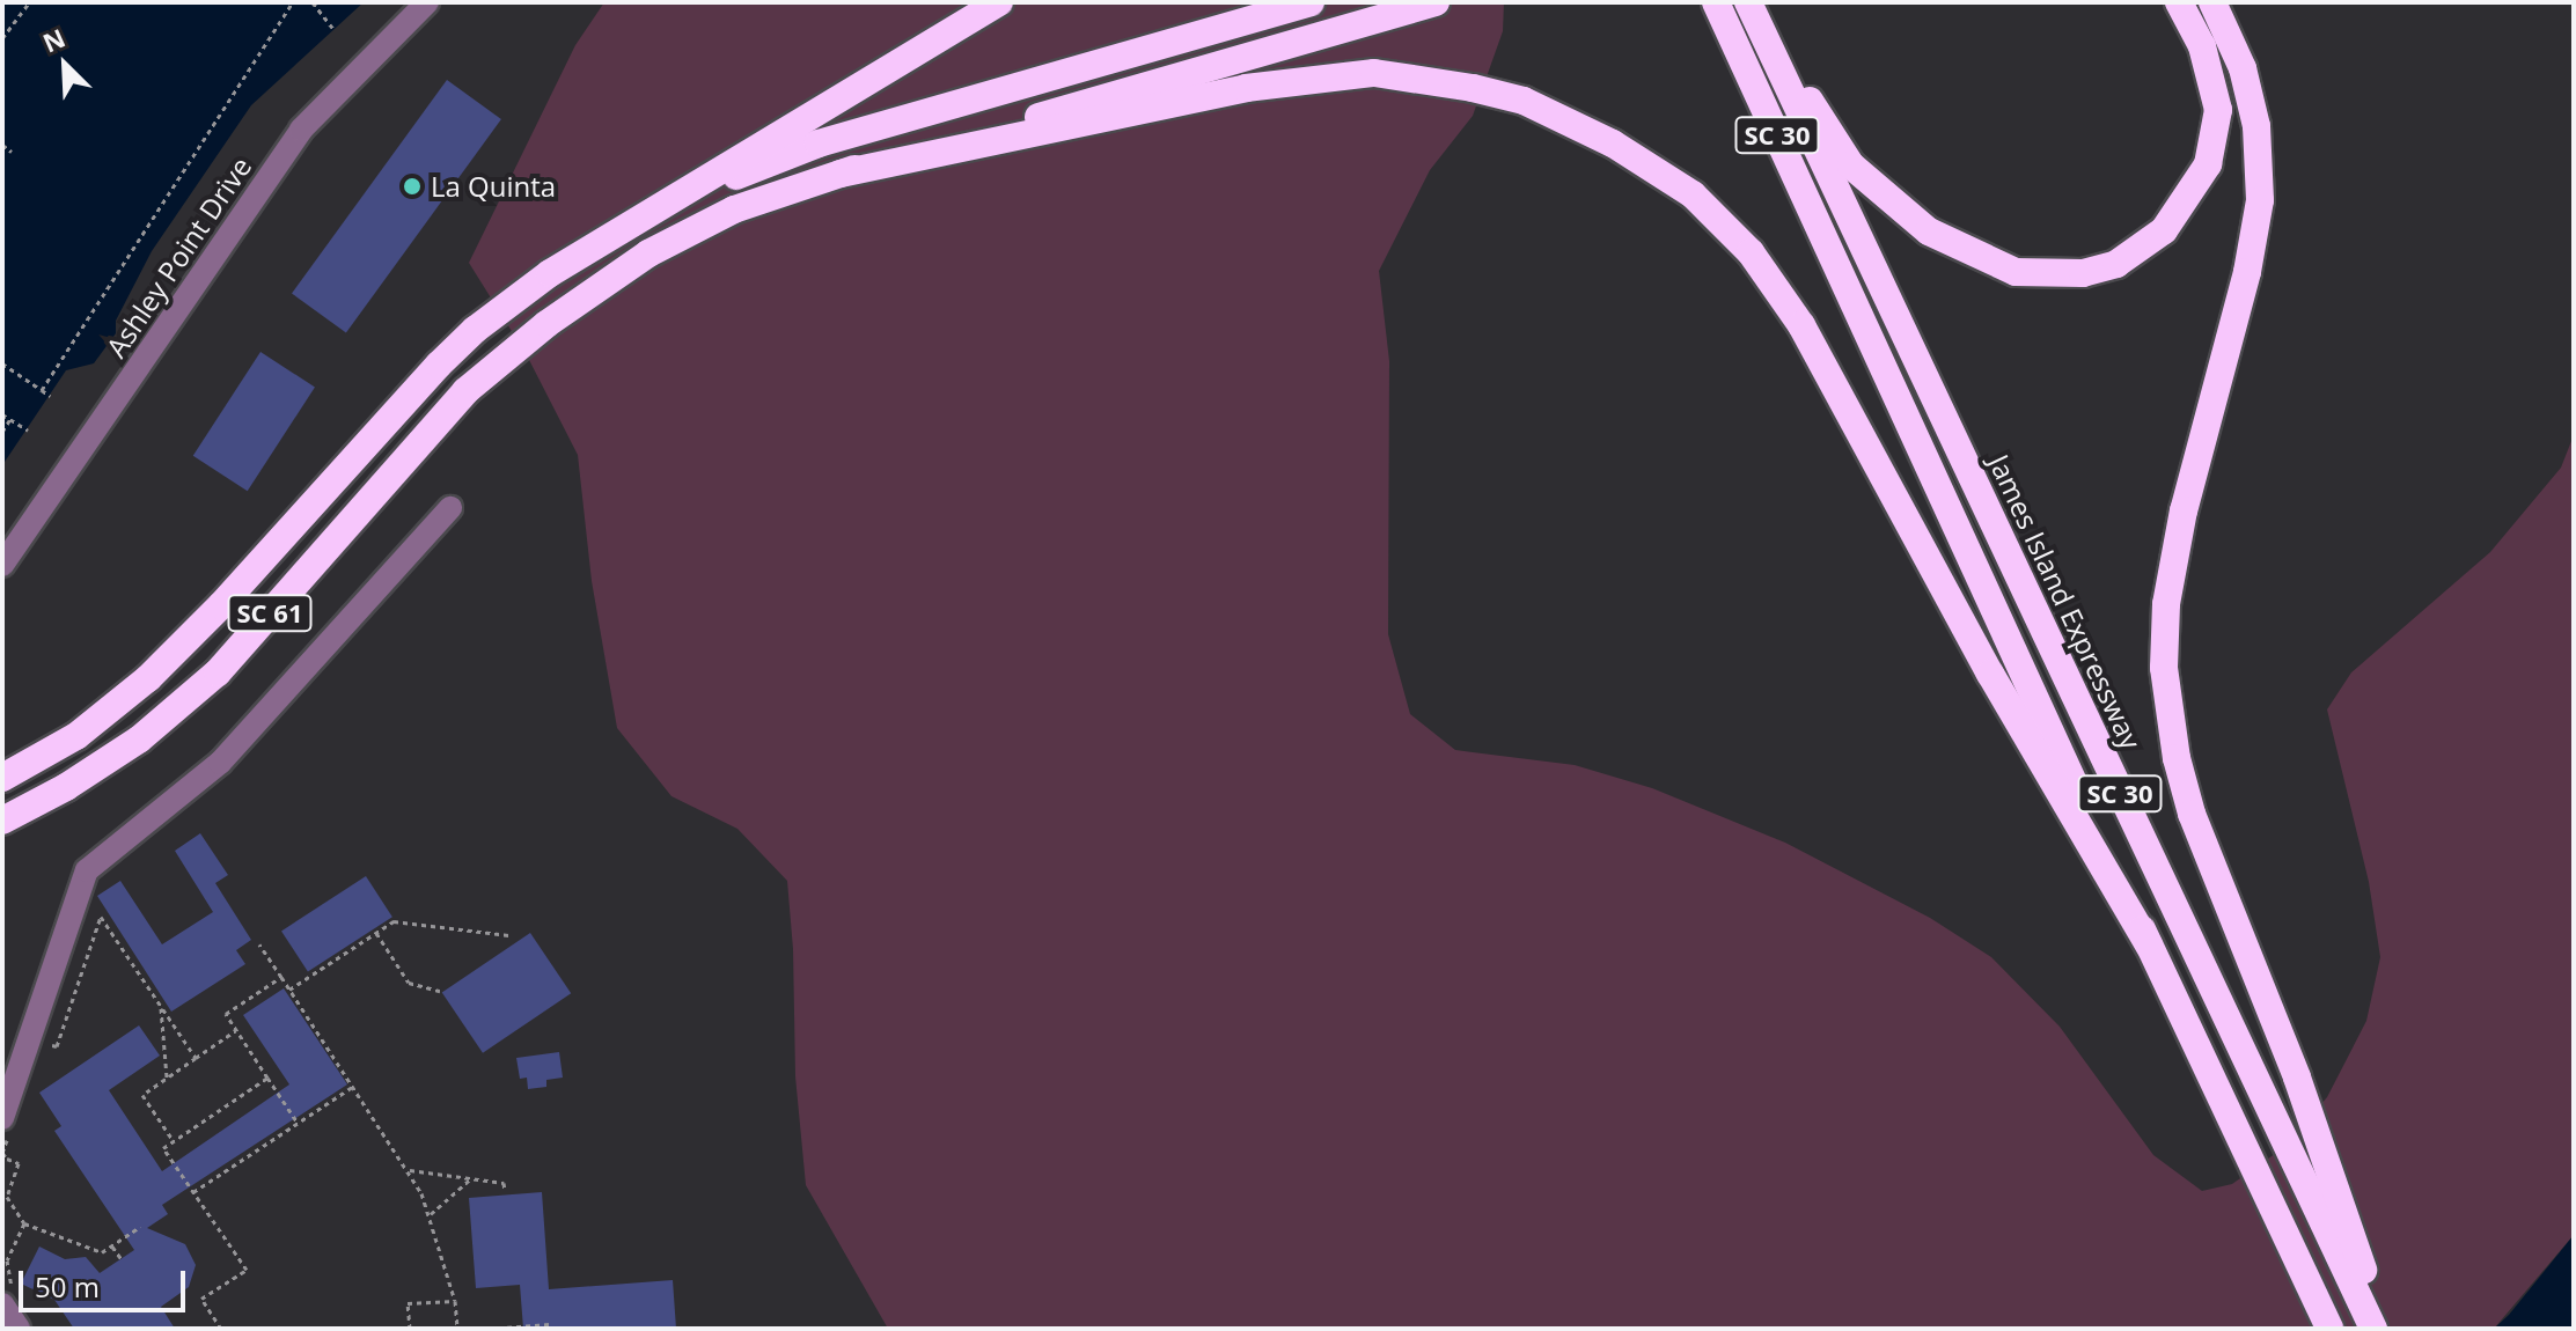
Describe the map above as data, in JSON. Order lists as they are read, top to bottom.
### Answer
{
  "streets": {
    "highway": ["SC 30", "James Island Expressway", "SC 61"],
    "street": ["Ashley Point Drive"]
  },
  "places": ["La Quinta"],
  "scale_bar": "50 m",
  "north": "top left"
}
